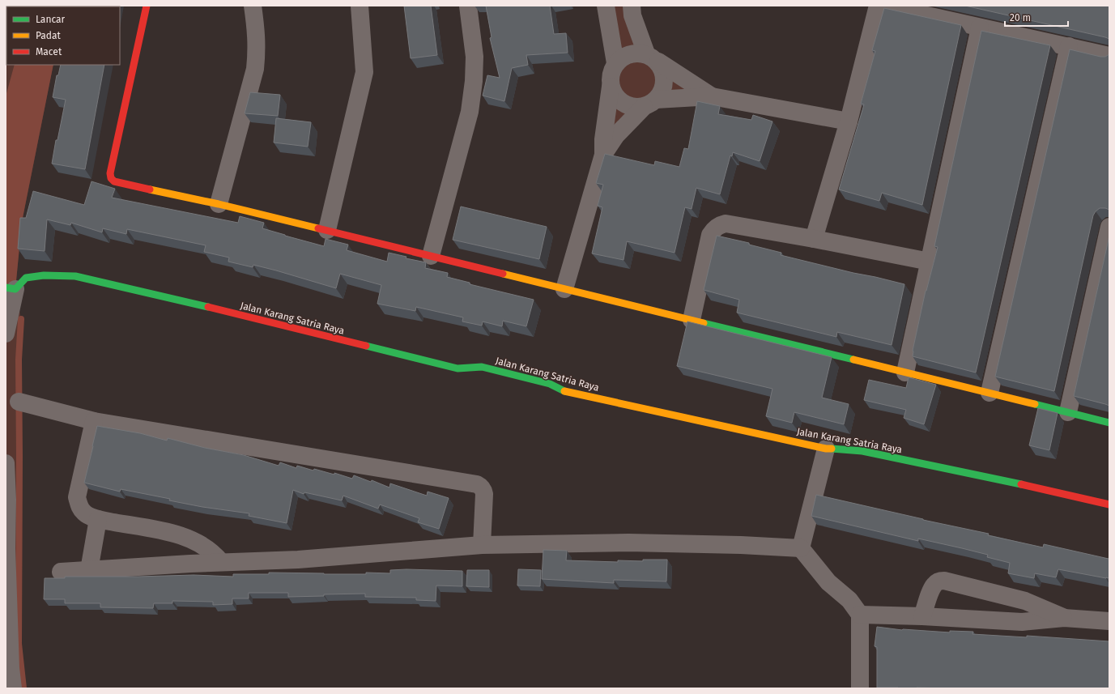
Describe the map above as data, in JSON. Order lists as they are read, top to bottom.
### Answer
{
  "streets": {
    "street": ["Jalan Karang Satria Raya"]
  },
  "legend": ["Lancar", "Padat", "Macet"],
  "scale_bar": "20 m"
}
